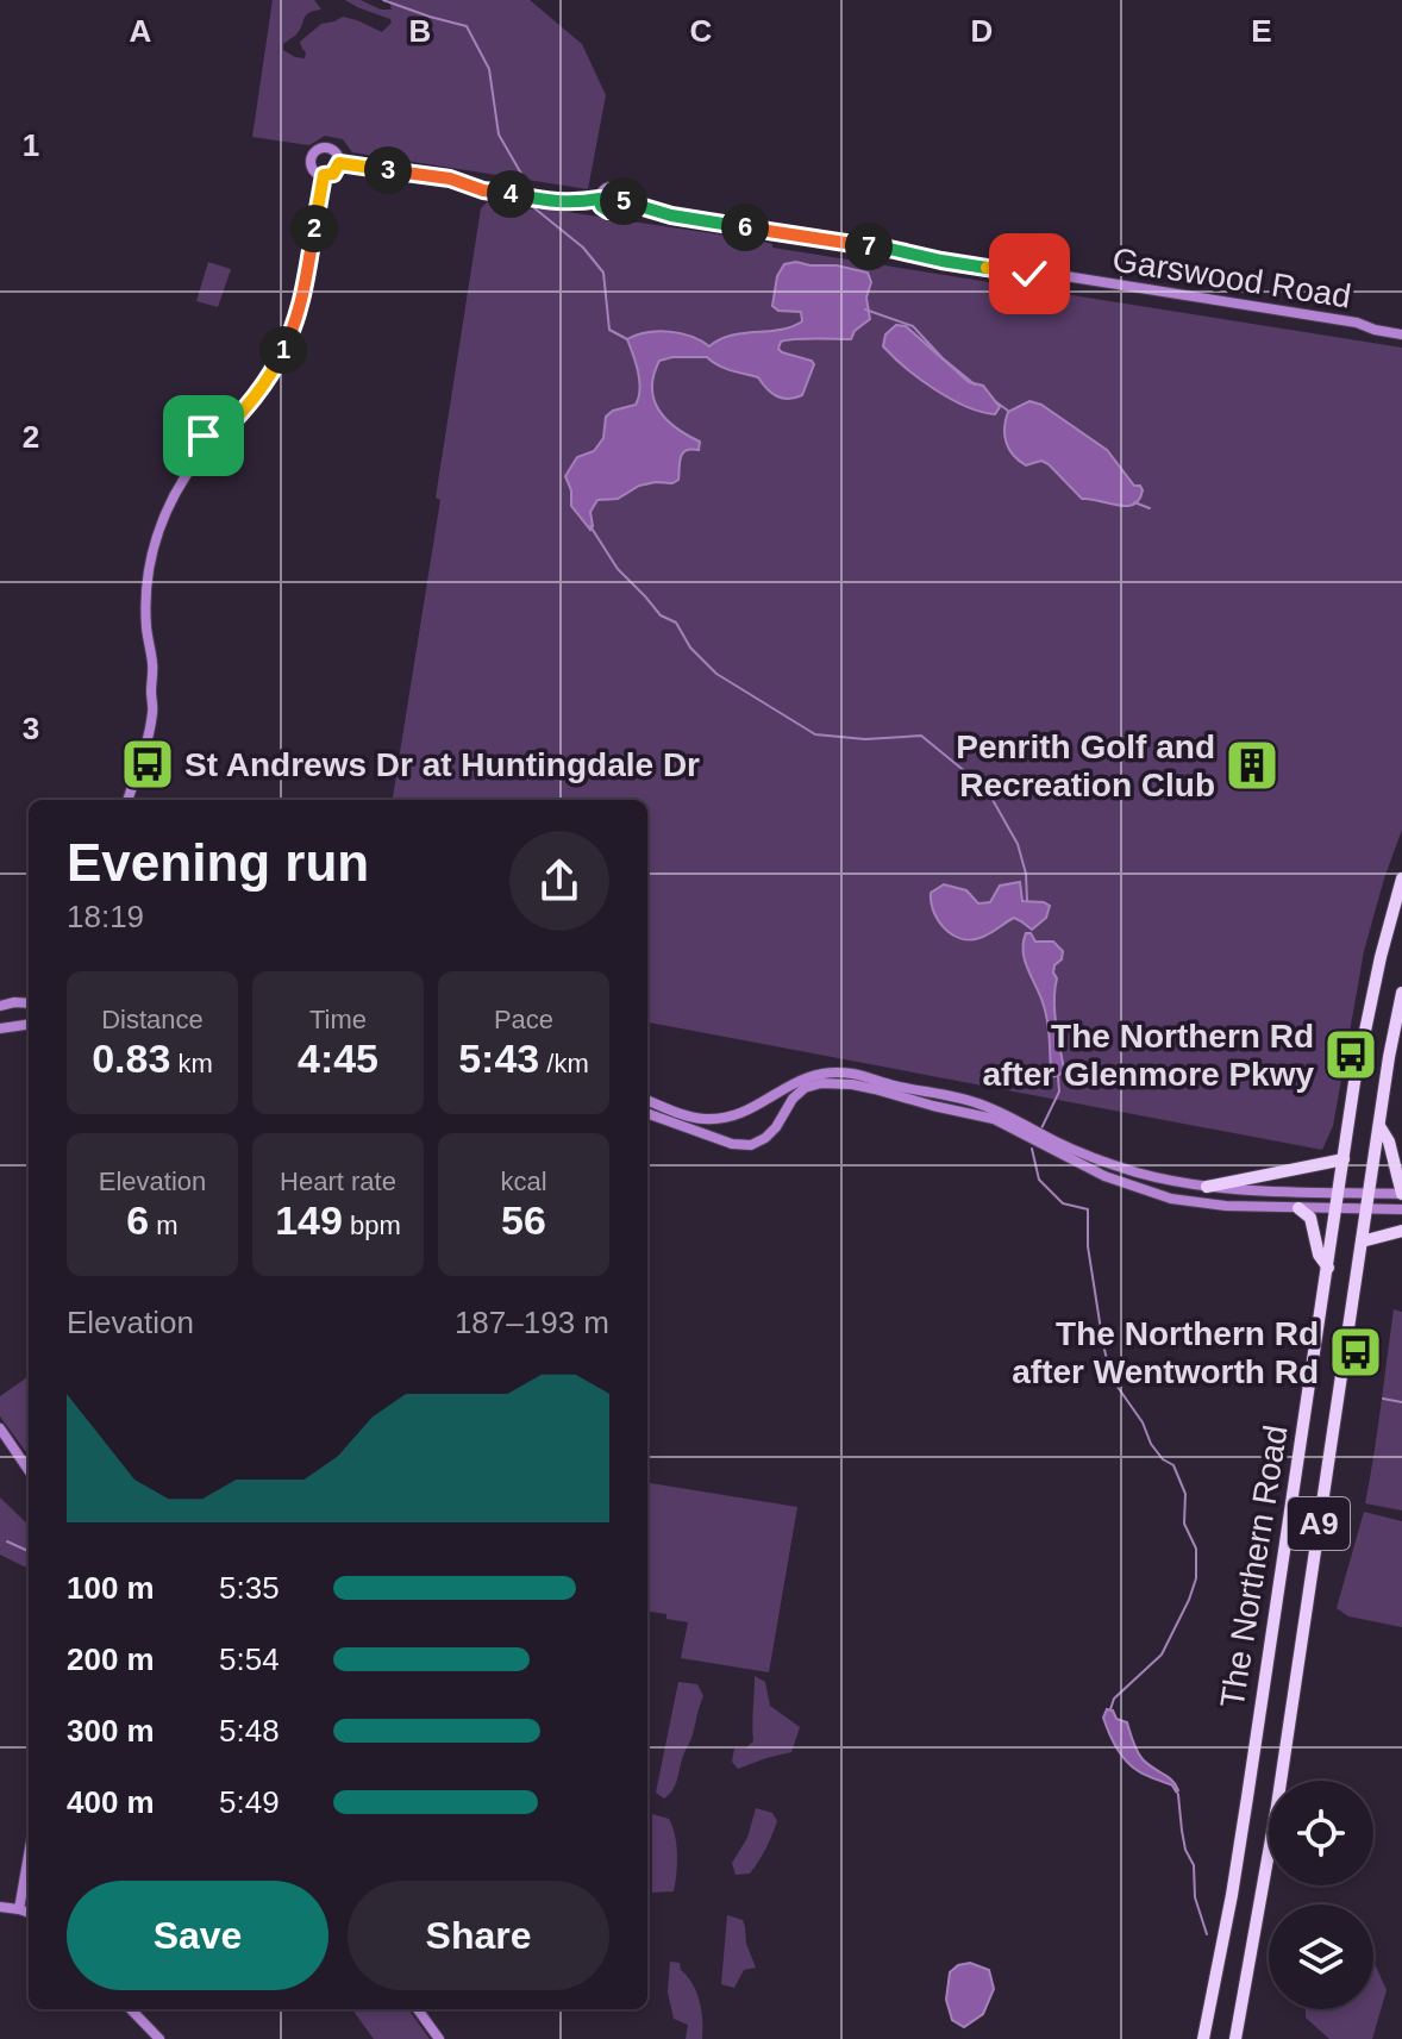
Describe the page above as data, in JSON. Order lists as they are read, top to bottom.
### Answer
{
  "streets": {
    "highway": ["A9", "The Northern Road"],
    "street": ["Garswood Road"]
  },
  "places": {
    "bus stop": ["St Andrews Dr at Huntingdale Dr", "The Northern Rd after Glenmore Pkwy", "The Northern Rd after Wentworth Rd"],
    "building": ["Penrith Golf and Recreation Club"]
  },
  "page": {
    "pins": [
      "3",
      "4",
      "5",
      "6",
      "2",
      "7",
      "1"
    ],
    "heading": ["Evening run", "18:19"],
    "stats": [
      ["Distance", "0.83 km"],
      ["Time", "4:45"],
      ["Pace", "5:43 /km"],
      ["Elevation", "6 m"],
      ["Heart rate", "149 bpm"],
      ["kcal", "56"]
    ],
    "chart": ["Elevation", "187–193 m"],
    "list": [
      {
        "name": "100 m",
        "note": "5:35"
      },
      {
        "name": "200 m",
        "note": "5:54"
      },
      {
        "name": "300 m",
        "note": "5:48"
      },
      {
        "name": "400 m",
        "note": "5:49"
      }
    ],
    "buttons": ["Save", "Share"]
  },
  "grid": {
    "columns": [
      "A",
      "B",
      "C",
      "D",
      "E"
    ],
    "rows": ["1", "2", "3"]
  }
}
